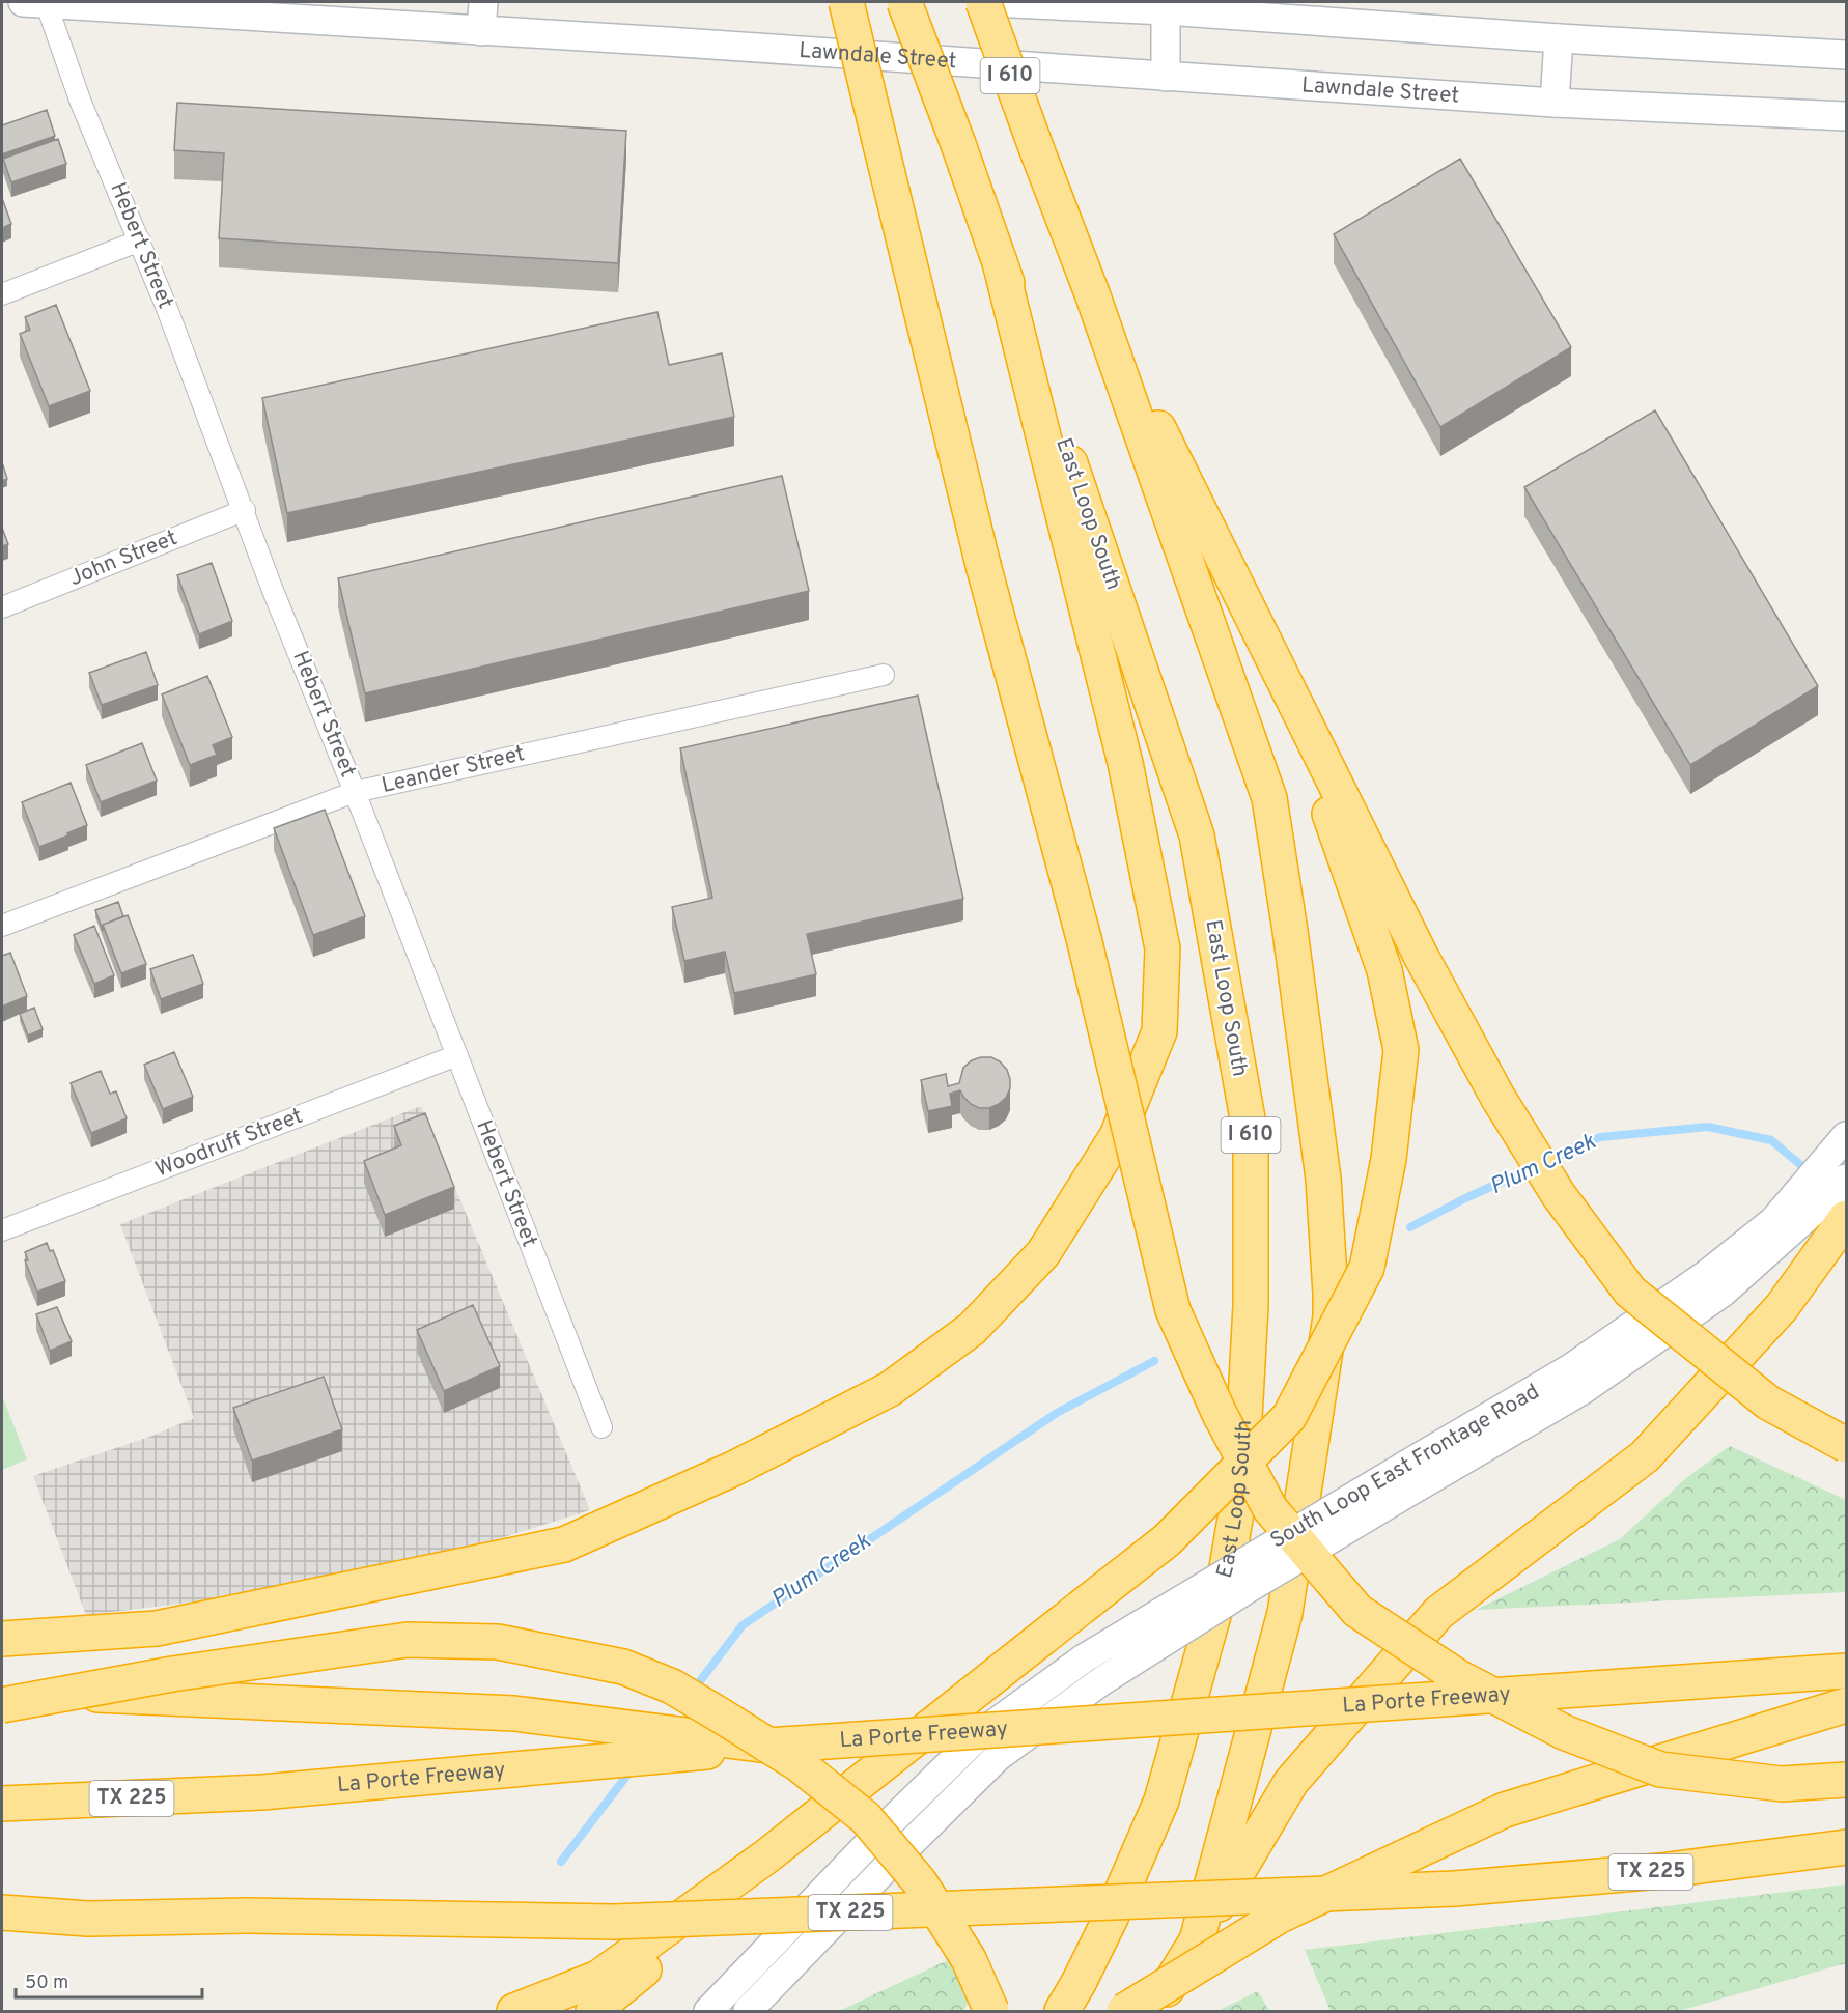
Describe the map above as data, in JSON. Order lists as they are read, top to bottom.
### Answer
{
  "streets": {
    "highway": [
      "I 610",
      "East Loop South",
      "La Porte Freeway",
      "TX 225"
    ],
    "main road": ["Lawndale Street", "South Loop East Frontage Road"],
    "street": [
      "Hebert Street",
      "John Street",
      "Leander Street",
      "Woodruff Street"
    ]
  },
  "crossings": [
    ["Lawndale Street", "Hebert Street"],
    ["Hebert Street", "John Street"],
    ["Hebert Street", "Leander Street"],
    ["Hebert Street", "Woodruff Street"]
  ],
  "water": ["Plum Creek"],
  "scale_bar": "50 m"
}
